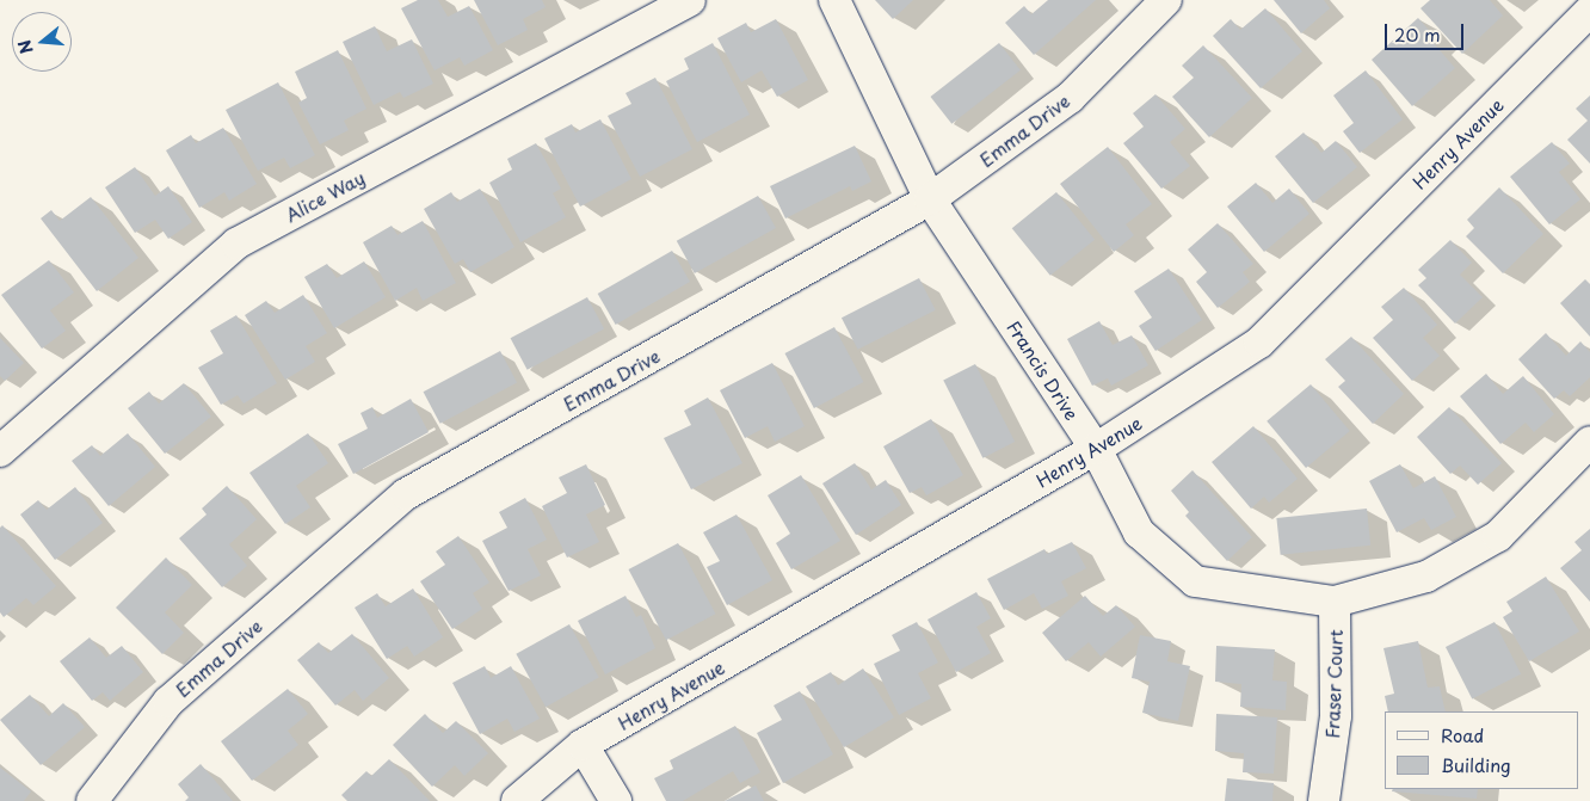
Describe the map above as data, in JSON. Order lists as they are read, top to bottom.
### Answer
{
  "streets": {
    "street": [
      "Emma Drive",
      "Henry Avenue",
      "Alice Way",
      "Francis Drive",
      "Fraser Court"
    ]
  },
  "crossings": [
    ["Emma Drive", "Francis Drive"],
    ["Henry Avenue", "Francis Drive"],
    ["Francis Drive", "Fraser Court"]
  ],
  "legend": ["Road", "Building"],
  "scale_bar": "20 m",
  "north": "left"
}
